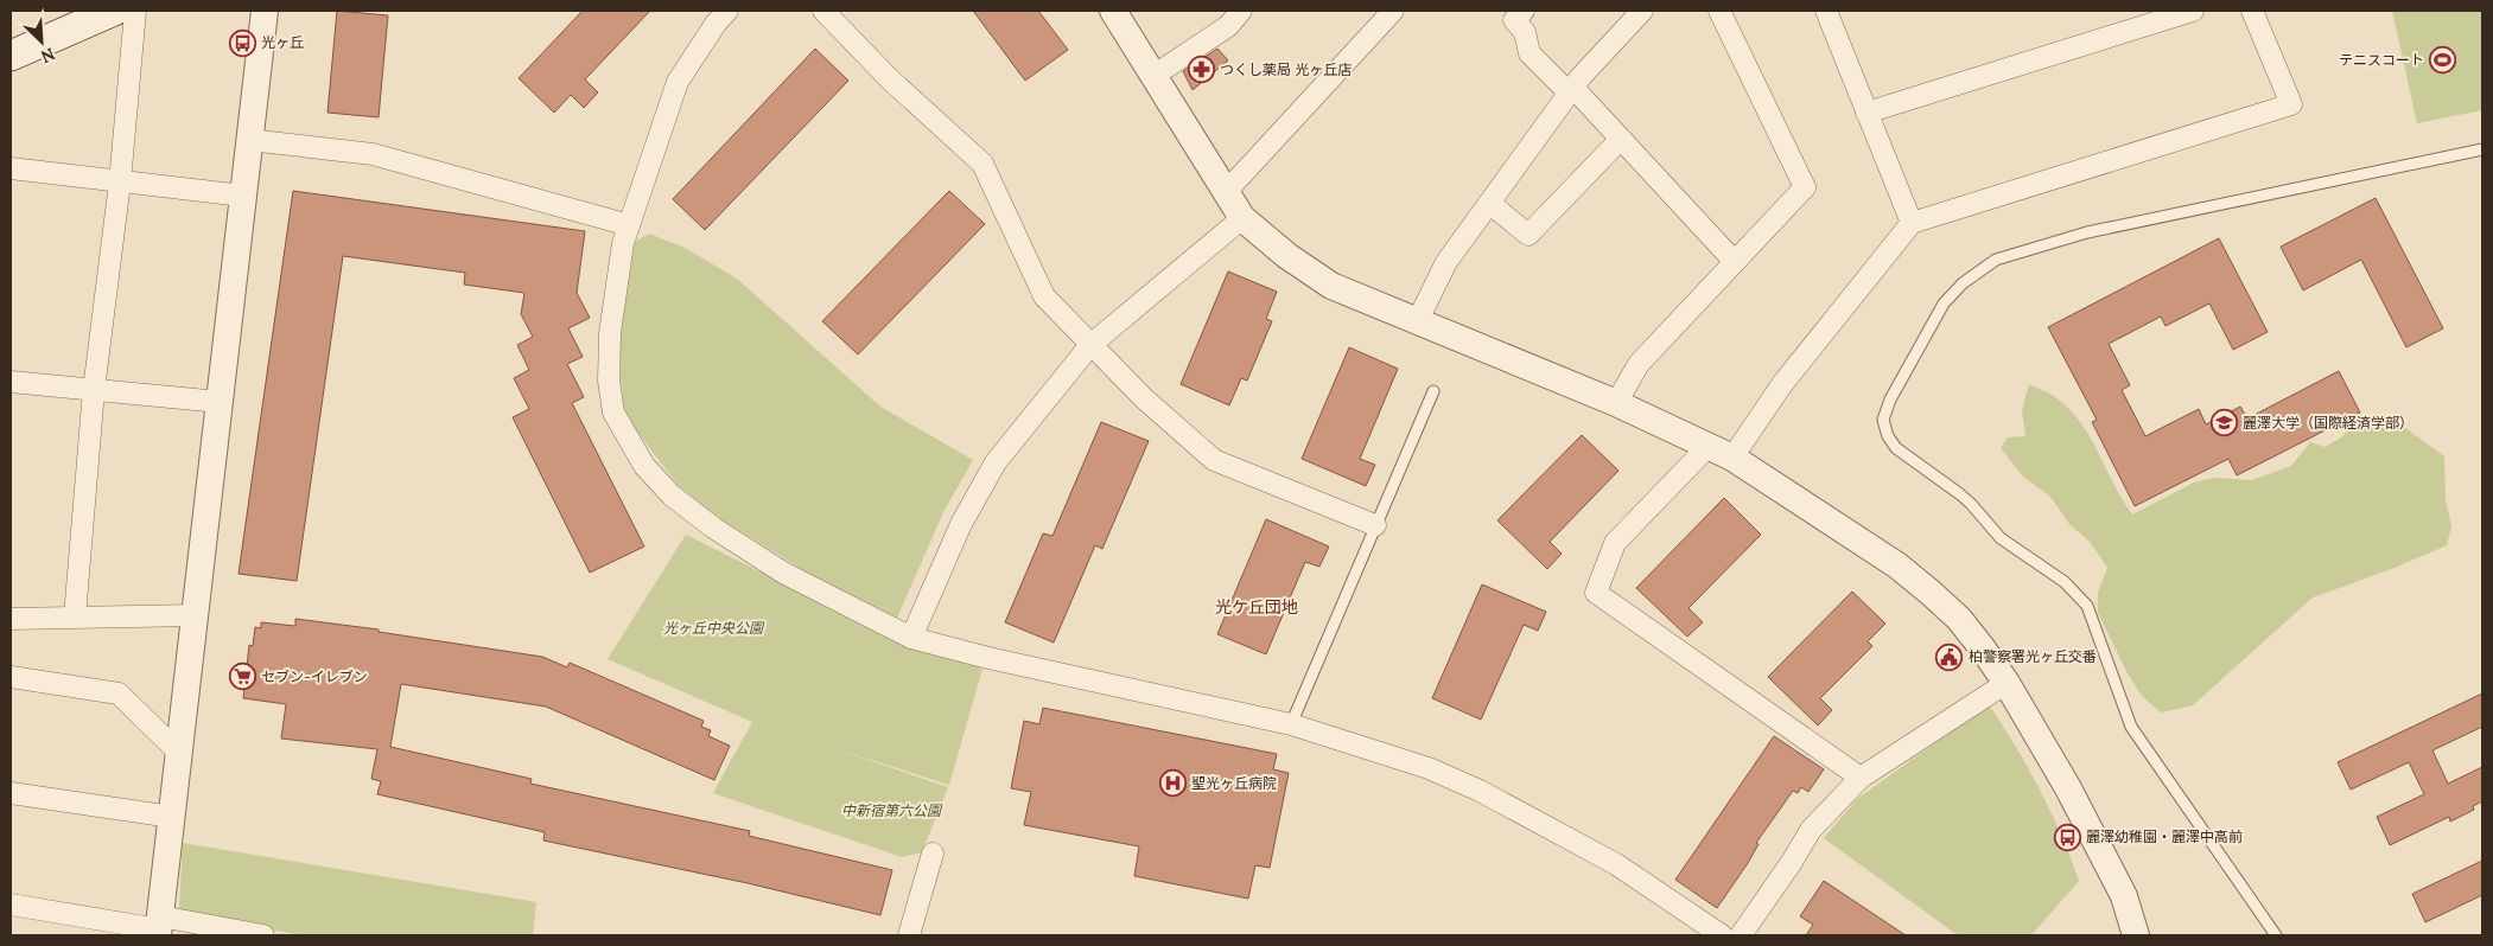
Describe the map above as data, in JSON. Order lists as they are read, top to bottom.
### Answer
{
  "districts": ["光ケ丘団地"],
  "parks": ["光ヶ丘中央公園", "中新宿第六公園"],
  "places": {
    "bus stop": ["光ヶ丘", "麗澤幼稚園・麗澤中高前"],
    "sports": ["テニスコート"],
    "pharmacy": ["つくし薬局 光ヶ丘店"],
    "school or university": ["麗澤大学（国際経済学部）"],
    "public building": ["柏警察署光ヶ丘交番"],
    "supermarket": ["セブン-イレブン"],
    "hospital": ["聖光ヶ丘病院"]
  },
  "north": "bottom right"
}
